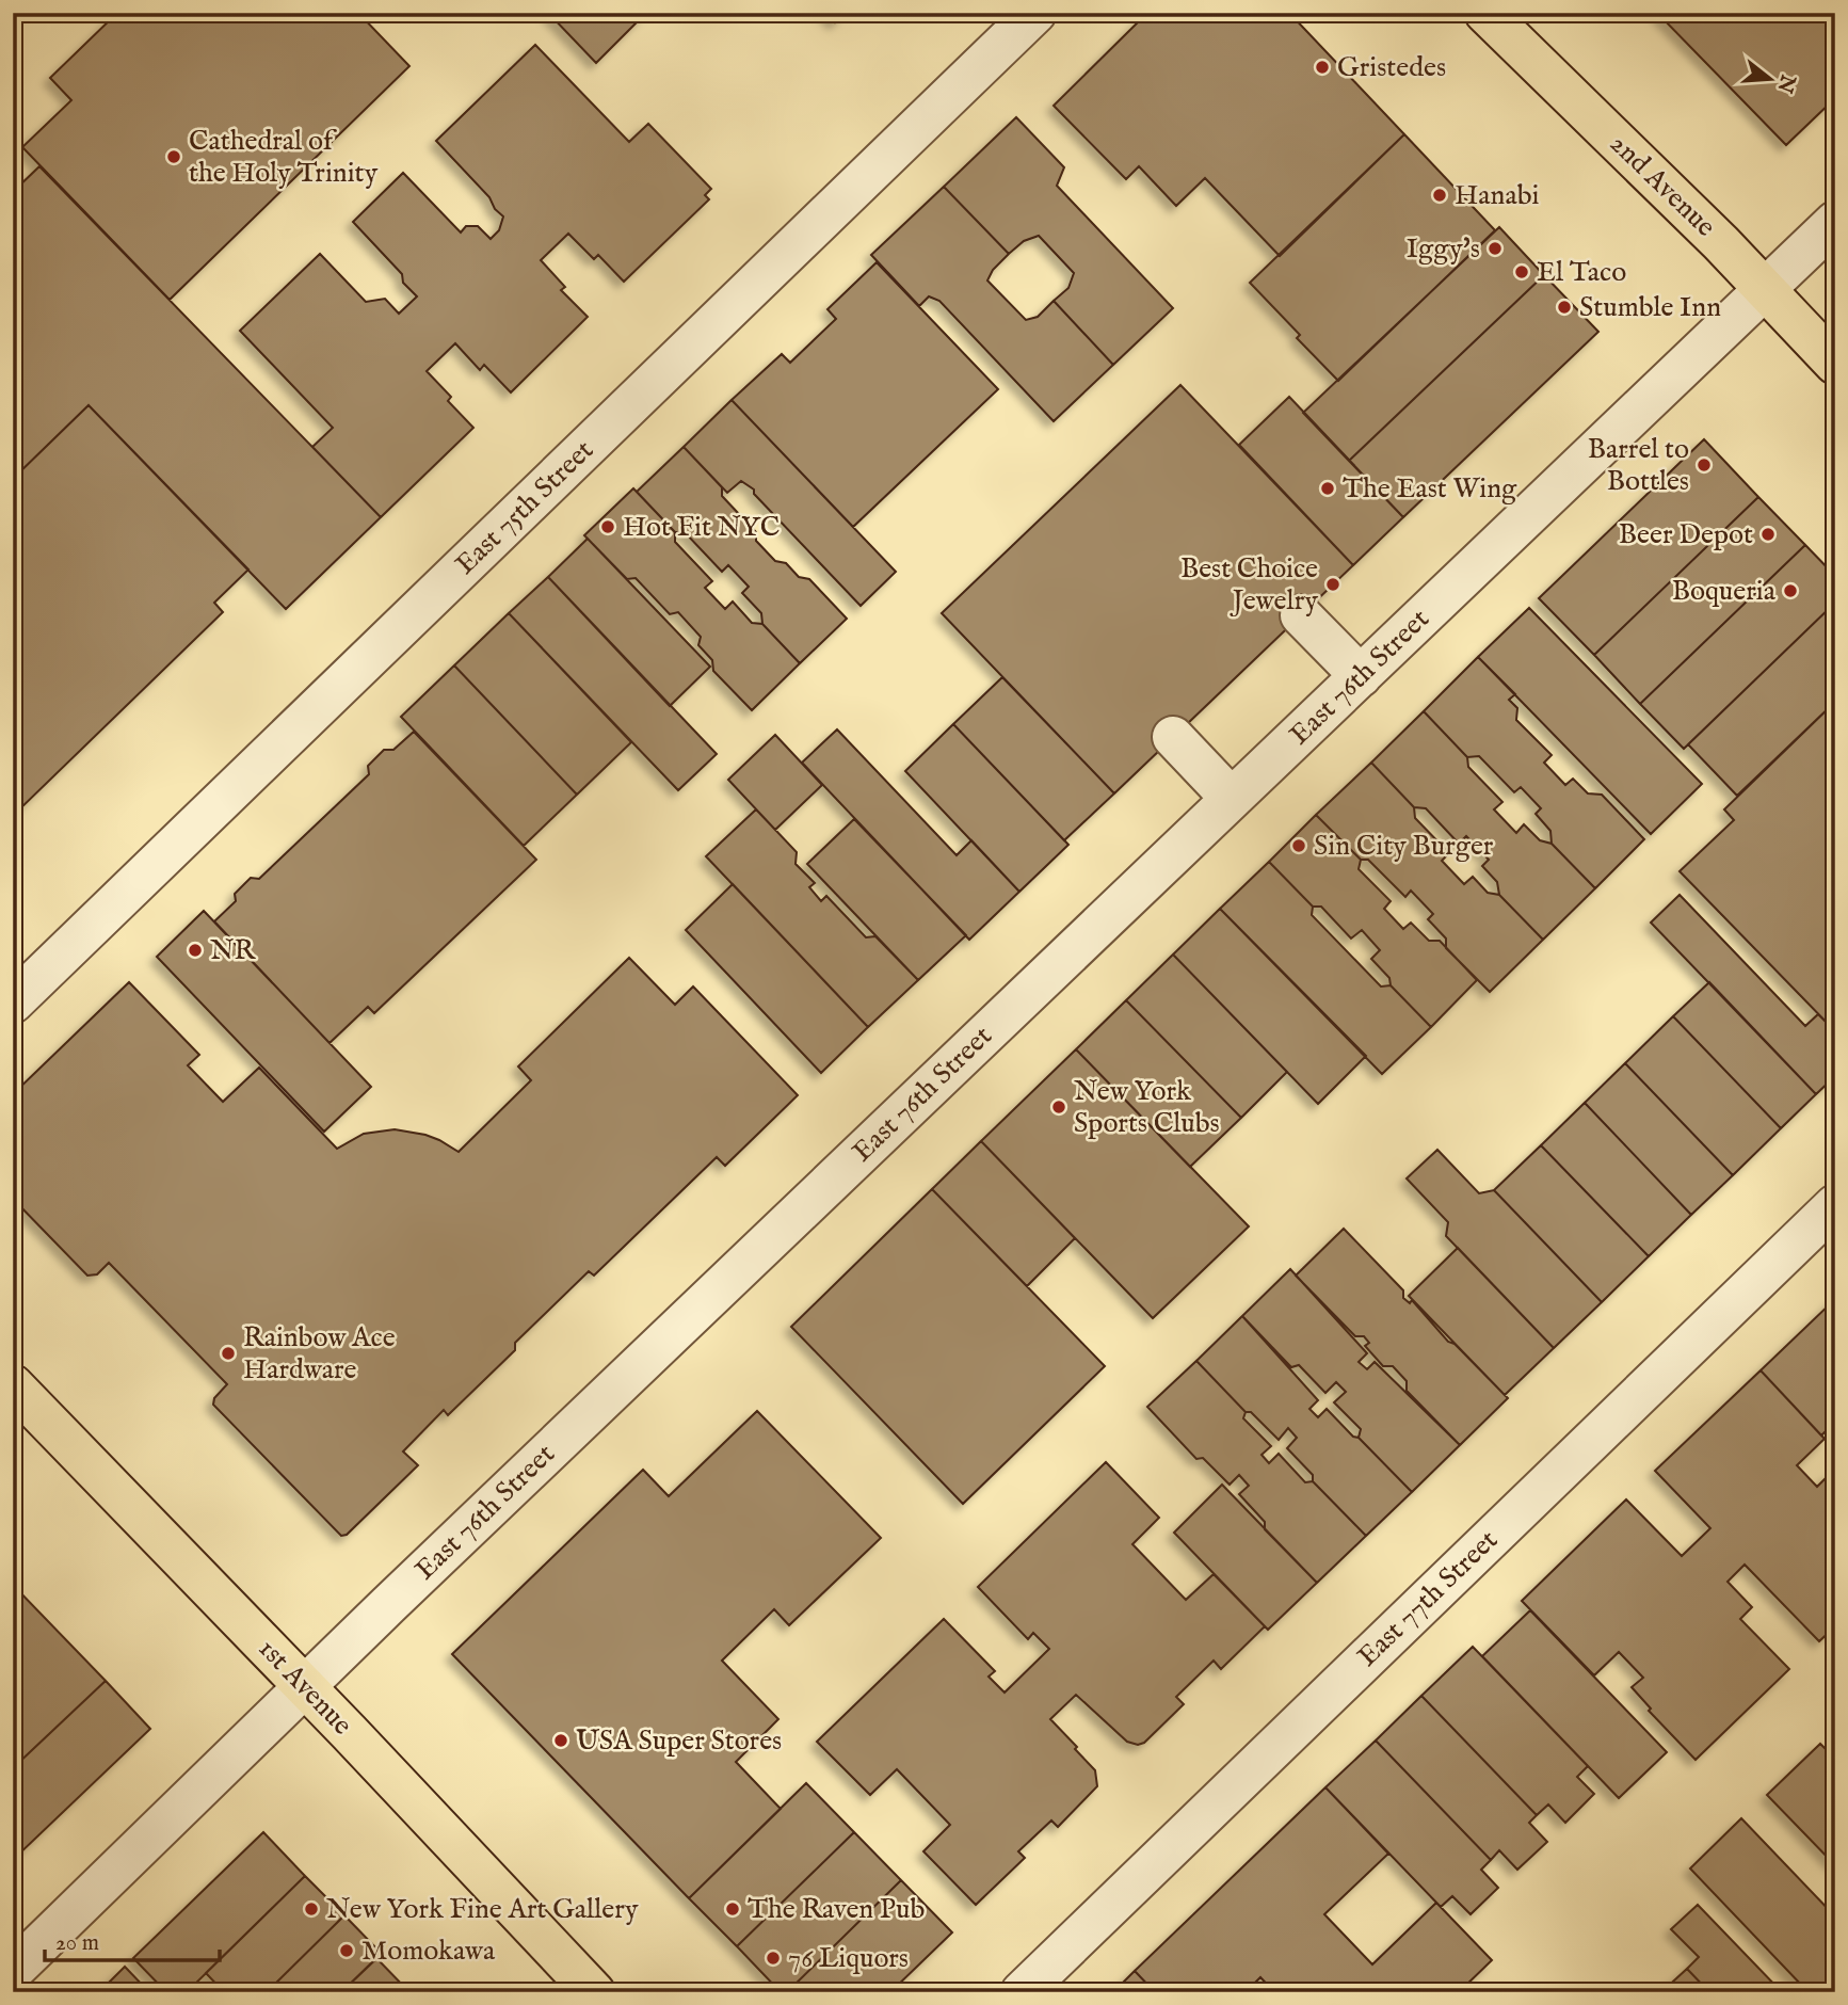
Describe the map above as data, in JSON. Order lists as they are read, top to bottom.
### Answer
{
  "streets": {
    "main road": ["2nd Avenue", "1st Avenue"],
    "street": ["East 75th Street", "East 76th Street", "East 77th Street"]
  },
  "crossings": [
    ["2nd Avenue", "East 76th Street"],
    ["East 76th Street", "1st Avenue"]
  ],
  "places": [
    "Gristedes",
    "Cathedral of the Holy Trinity",
    "Hanabi",
    "Iggy's",
    "El Taco",
    "Stumble Inn",
    "Barrel to Bottles",
    "The East Wing",
    "Hot Fit NYC",
    "Beer Depot",
    "Best Choice Jewelry",
    "Boqueria",
    "Sin City Burger",
    "NR",
    "New York Sports Clubs",
    "Rainbow Ace Hardware",
    "USA Super Stores",
    "New York Fine Art Gallery",
    "The Raven Pub",
    "Momokawa",
    "76 Liquors"
  ],
  "scale_bar": "20 m",
  "north": "right"
}
